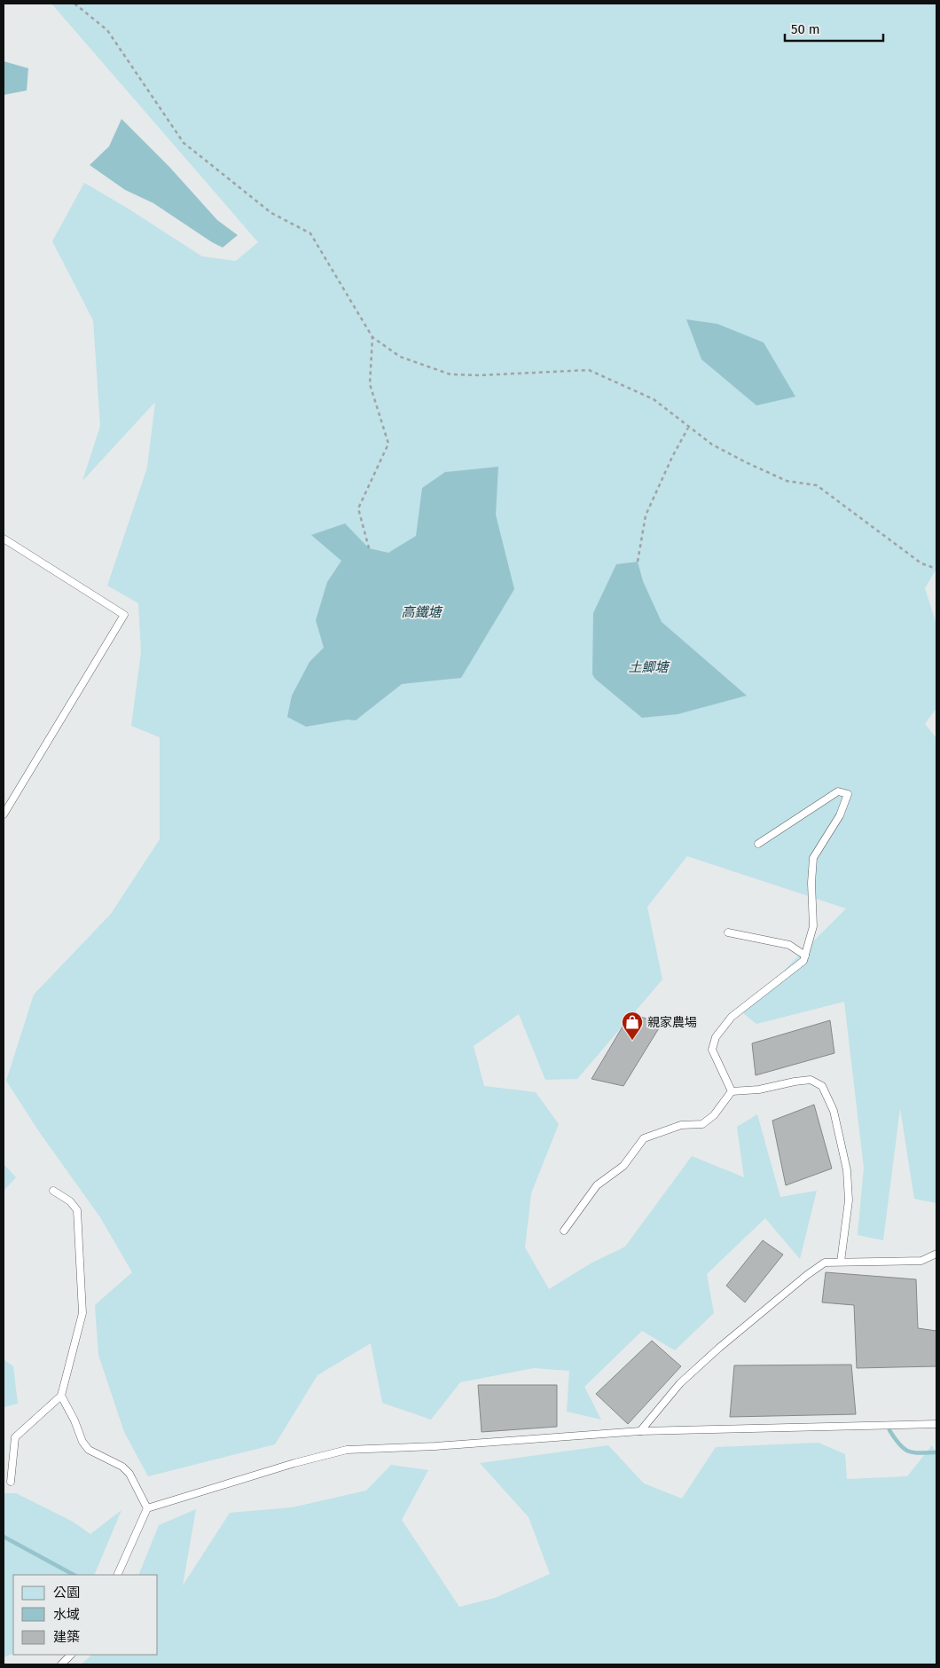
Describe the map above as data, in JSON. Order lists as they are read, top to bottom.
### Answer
{
  "water": ["高鐵塘", "土鯽塘"],
  "places": {
    "shop": ["親家農場"]
  },
  "legend": ["公園", "水域", "建築"],
  "scale_bar": "50 m"
}
